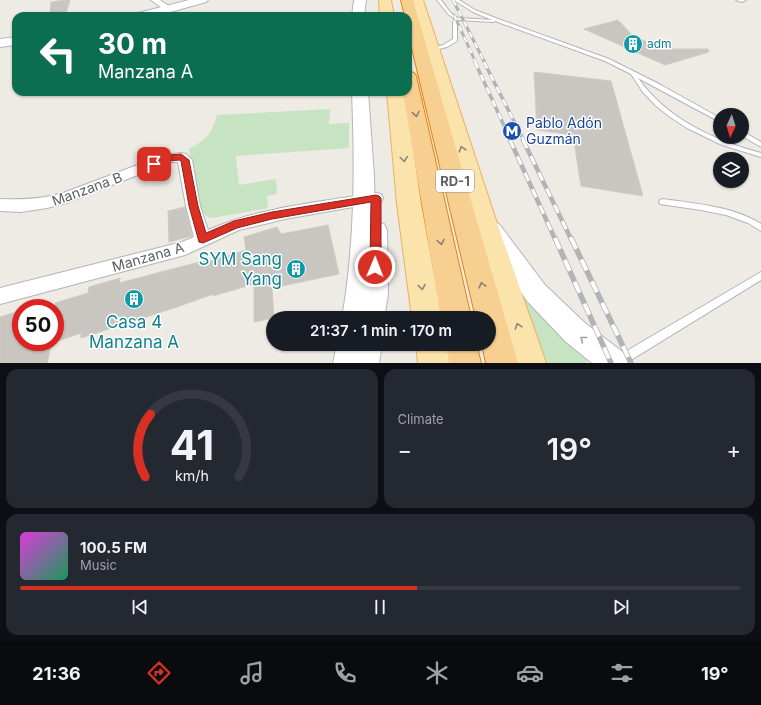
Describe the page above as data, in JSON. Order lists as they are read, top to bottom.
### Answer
{
  "streets": {
    "highway": ["RD-1"],
    "street": ["Manzana B", "Manzana A"]
  },
  "crossings": [
    ["Manzana B", "Manzana A"]
  ],
  "places": {
    "building": ["adm", "SYM Sang Yang", "Casa 4 Manzana A"],
    "metro station": ["Pablo Adón Guzmán"]
  },
  "north": "bottom",
  "page": {
    "turn": ["30 m", "Manzana A"],
    "limit": "50",
    "trip": "21:37 · 1 min · 170 m",
    "tile": "Climate",
    "heat": ["−", "19°", "+"],
    "song": ["100.5 FM", "Music"],
    "tabs": ["21:36", "19°"],
    "gauge": ["41", "km/h"]
  }
}
